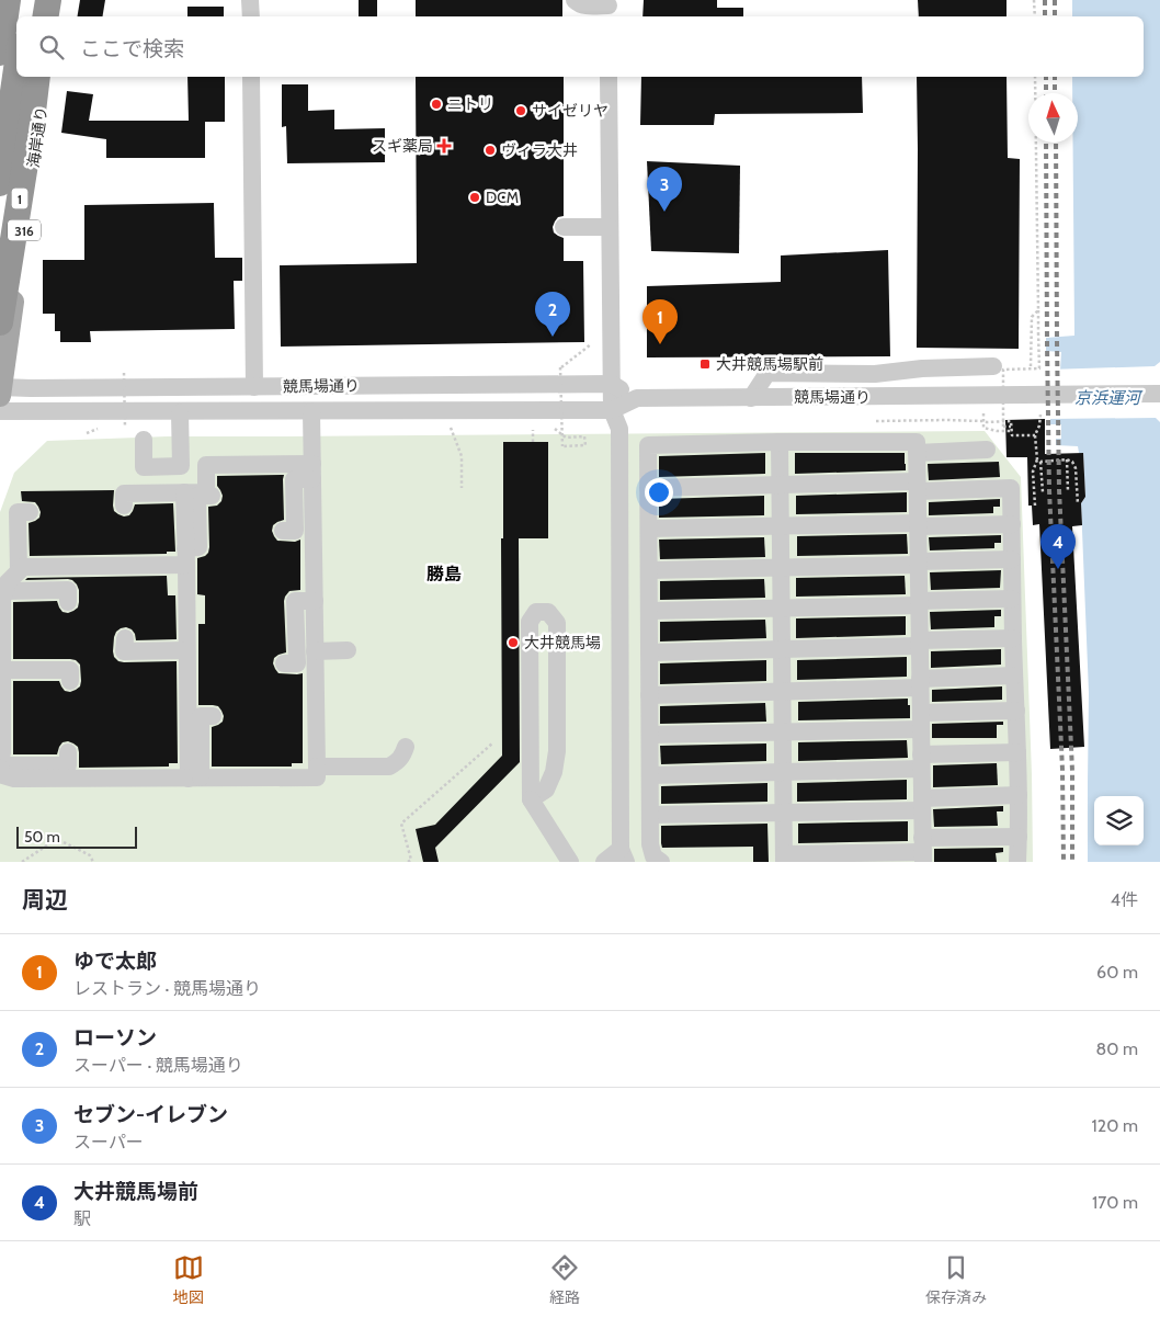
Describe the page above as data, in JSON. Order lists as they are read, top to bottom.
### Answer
{
  "streets": {
    "highway": ["1"],
    "main road": ["海岸通り", "316"],
    "street": ["競馬場通り"]
  },
  "crossings": [
    ["海岸通り", "競馬場通り"]
  ],
  "districts": ["勝島"],
  "water": ["京浜運河"],
  "places": {
    "other": [
      "ニトリ",
      "サイゼリヤ",
      "ヴィラ大井",
      "DCM",
      "大井競馬場"
    ],
    "health": ["スギ薬局"],
    "transit": ["大井競馬場駅前"]
  },
  "scale_bar": "50 m",
  "north": "top",
  "page": {
    "search": "ここで検索",
    "pins": [
      "3",
      "2",
      "1",
      "4"
    ],
    "scale": "50 m",
    "heading": ["周辺", "4件"],
    "list": [
      {
        "mark": "1",
        "name": "ゆで太郎",
        "note": "レストラン · 競馬場通り",
        "value": "60 m"
      },
      {
        "mark": "2",
        "name": "ローソン",
        "note": "スーパー · 競馬場通り",
        "value": "80 m"
      },
      {
        "mark": "3",
        "name": "セブン-イレブン",
        "note": "スーパー",
        "value": "120 m"
      },
      {
        "mark": "4",
        "name": "大井競馬場前",
        "note": "駅",
        "value": "170 m"
      }
    ],
    "nav": ["地図", "経路", "保存済み"]
  }
}
